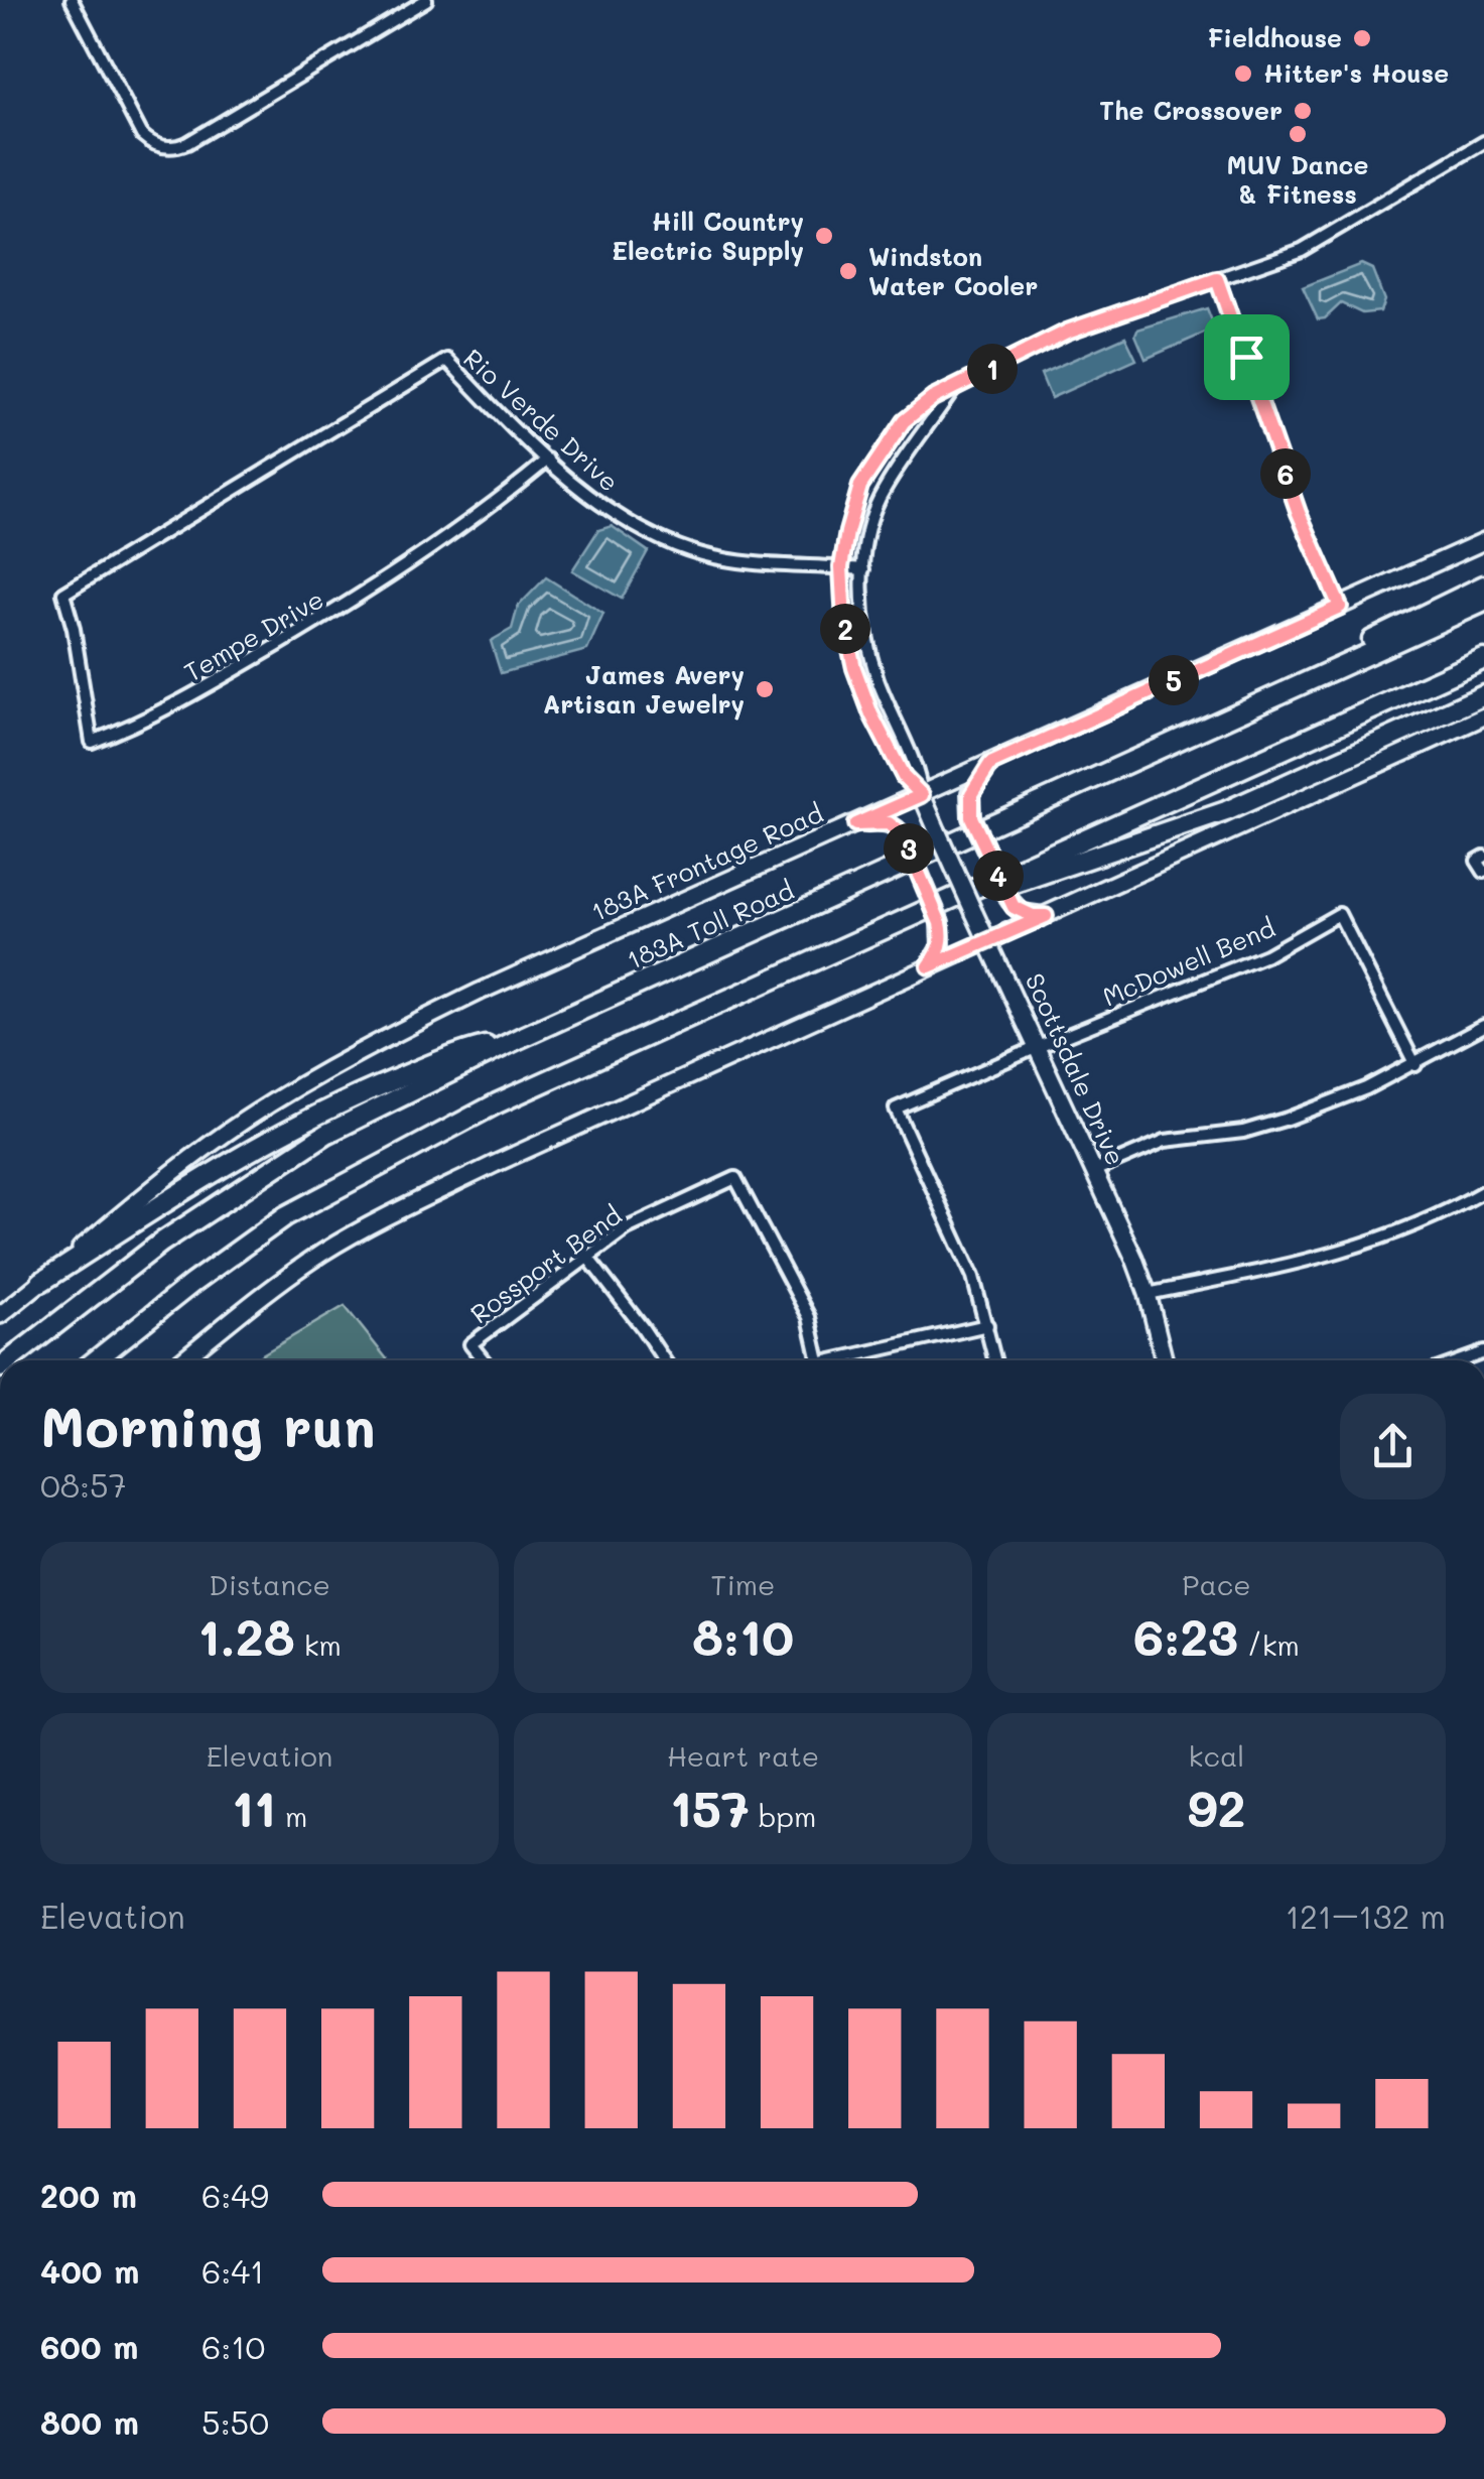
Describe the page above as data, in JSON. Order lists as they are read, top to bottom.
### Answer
{
  "streets": {
    "highway": ["183A Toll Road"],
    "main road": ["183A Frontage Road", "Scottsdale Drive"],
    "street": [
      "Rio Verde Drive",
      "Tempe Drive",
      "McDowell Bend",
      "Rossport Bend"
    ]
  },
  "crossings": [
    ["Rio Verde Drive", "Tempe Drive"],
    ["Rio Verde Drive", "Scottsdale Drive"],
    ["183A Frontage Road", "Scottsdale Drive"],
    ["McDowell Bend", "Scottsdale Drive"]
  ],
  "places": [
    "Fieldhouse",
    "Hitter's House",
    "The Crossover",
    "MUV Dance & Fitness",
    "Hill Country Electric Supply",
    "Windston Water Cooler",
    "James Avery Artisan Jewelry"
  ],
  "page": {
    "pins": [
      "1",
      "6",
      "2",
      "5",
      "3",
      "4"
    ],
    "heading": ["Morning run", "08:57"],
    "stats": [
      ["Distance", "1.28 km"],
      ["Time", "8:10"],
      ["Pace", "6:23 /km"],
      ["Elevation", "11 m"],
      ["Heart rate", "157 bpm"],
      ["kcal", "92"]
    ],
    "chart": ["Elevation", "121–132 m"],
    "list": [
      {
        "name": "200 m",
        "note": "6:49"
      },
      {
        "name": "400 m",
        "note": "6:41"
      },
      {
        "name": "600 m",
        "note": "6:10"
      },
      {
        "name": "800 m",
        "note": "5:50"
      }
    ]
  }
}
